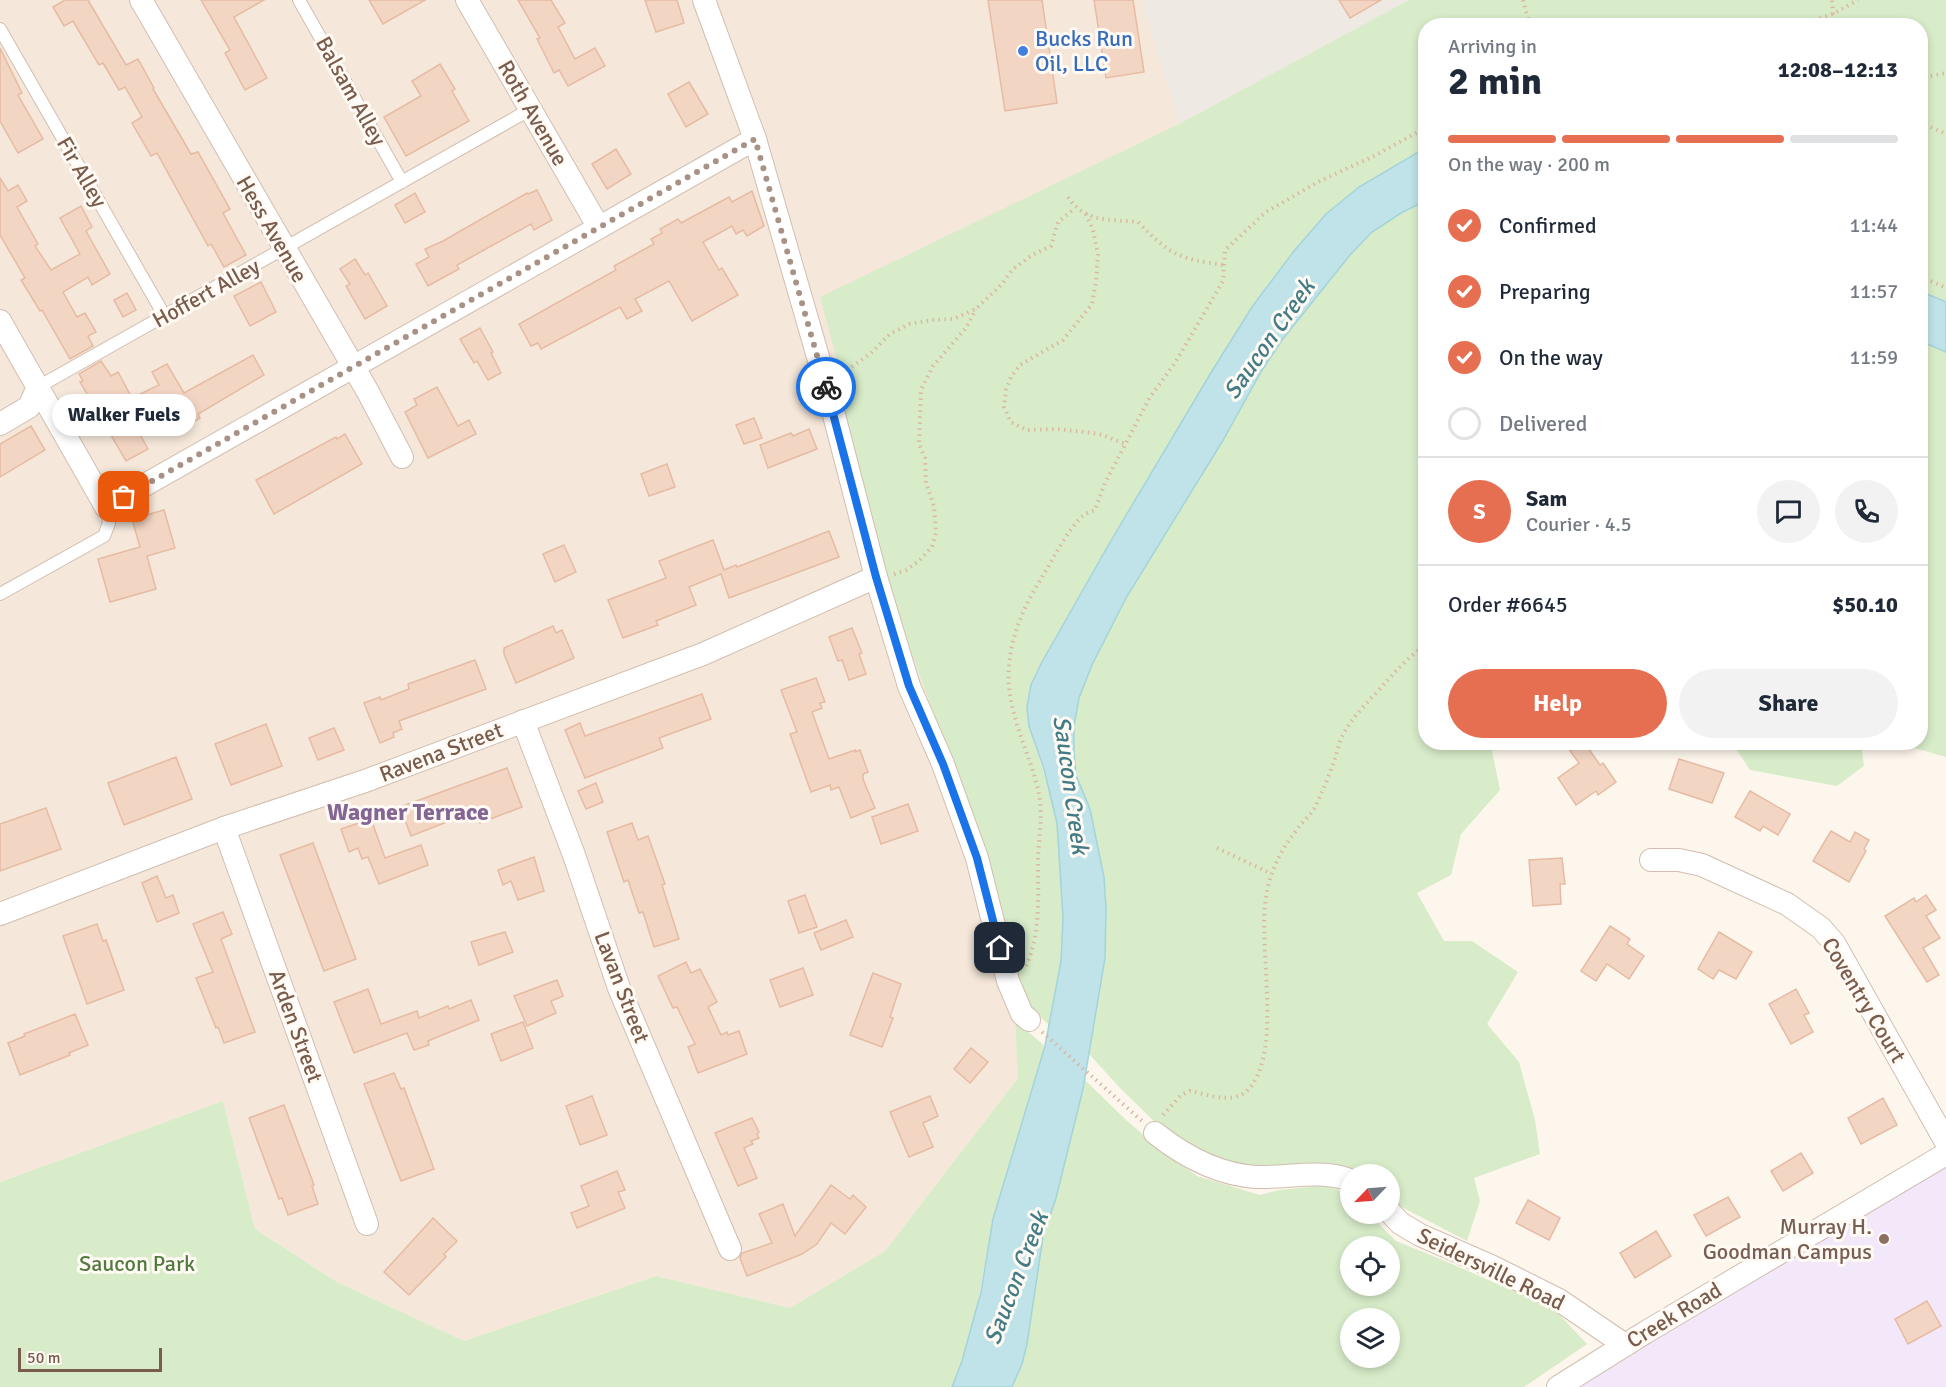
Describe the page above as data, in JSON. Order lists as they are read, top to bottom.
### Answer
{
  "streets": {
    "street": [
      "Roth Avenue",
      "Hess Avenue",
      "Ravena Street",
      "Lavan Street",
      "Coventry Court",
      "Arden Street",
      "Seidersville Road",
      "Creek Road"
    ],
    "lane": ["Balsam Alley", "Fir Alley", "Hoffert Alley"]
  },
  "crossings": [
    ["Balsam Alley", "Hoffert Alley"],
    ["Roth Avenue", "Hoffert Alley"],
    ["Fir Alley", "Hoffert Alley"],
    ["Hess Avenue", "Hoffert Alley"],
    ["Ravena Street", "Lavan Street"],
    ["Ravena Street", "Arden Street"],
    ["Seidersville Road", "Creek Road"]
  ],
  "districts": ["Wagner Terrace"],
  "water": ["Saucon Creek"],
  "parks": ["Saucon Park"],
  "places": ["Bucks Run Oil, LLC", "Walker Fuels", "Murray H. Goodman Campus"],
  "scale_bar": "50 m",
  "north": "bottom left",
  "page": {
    "heading": ["2 min", "Arriving in", "12:08–12:13"],
    "panel": [
      "Sam",
      "Courier · 4.5",
      "Order #6645",
      "$50.10"
    ],
    "bar": "On the way · 200 m",
    "list": [
      ["Confirmed", "11:44"],
      ["Preparing", "11:57"],
      ["On the way", "11:59"],
      "Delivered"
    ],
    "bubble": "Walker Fuels",
    "round": "S",
    "buttons": ["Help", "Share"],
    "scale": "50 m"
  }
}
